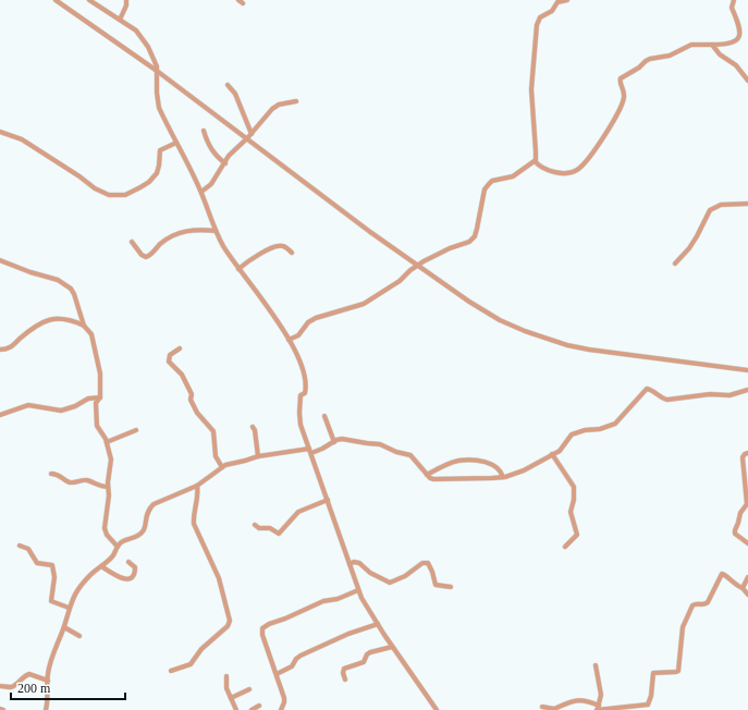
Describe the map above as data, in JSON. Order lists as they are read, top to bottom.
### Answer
{
  "scale_bar": "200 m"
}
